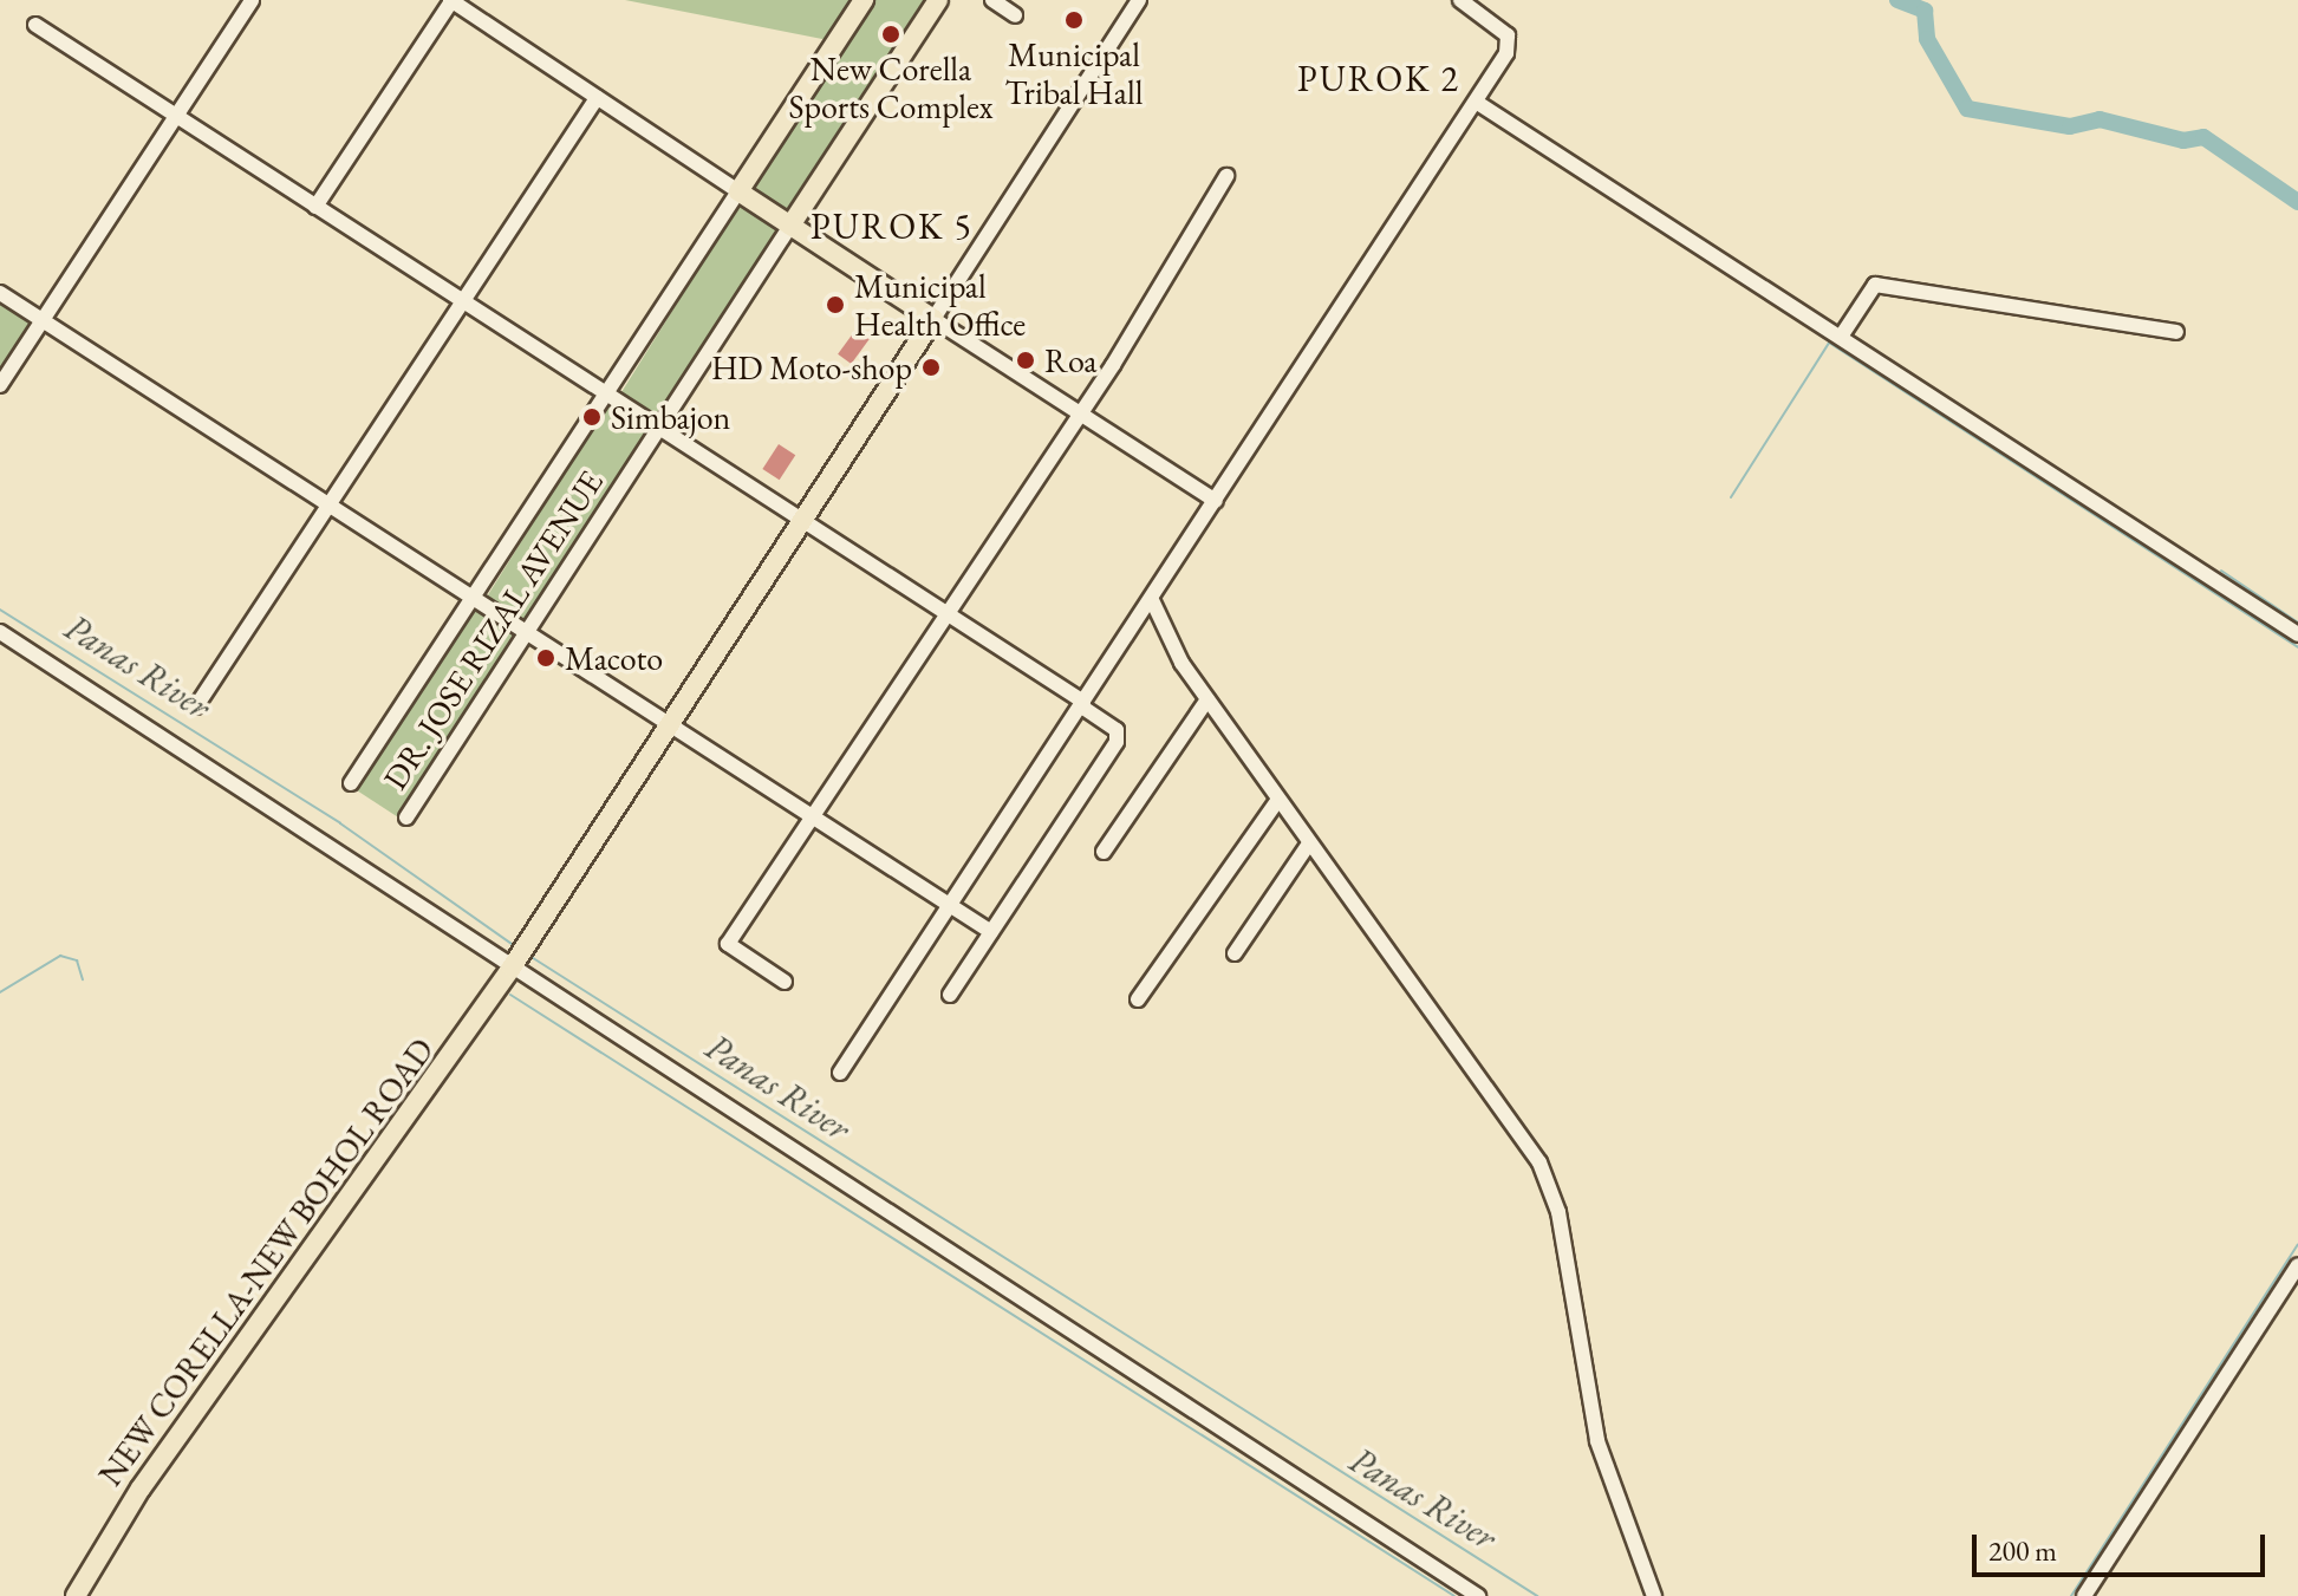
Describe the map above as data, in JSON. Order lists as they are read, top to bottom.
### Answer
{
  "streets": {
    "main road": ["DR. JOSE RIZAL AVENUE", "NEW CORELLA-NEW BOHOL ROAD"]
  },
  "districts": ["PUROK 2", "PUROK 5"],
  "water": ["Panas River"],
  "places": [
    "Municipal Tribal Hall",
    "New Corella Sports Complex",
    "Municipal Health Office",
    "Roa",
    "HD Moto-shop",
    "Simbajon",
    "Macoto"
  ],
  "scale_bar": "200 m"
}
